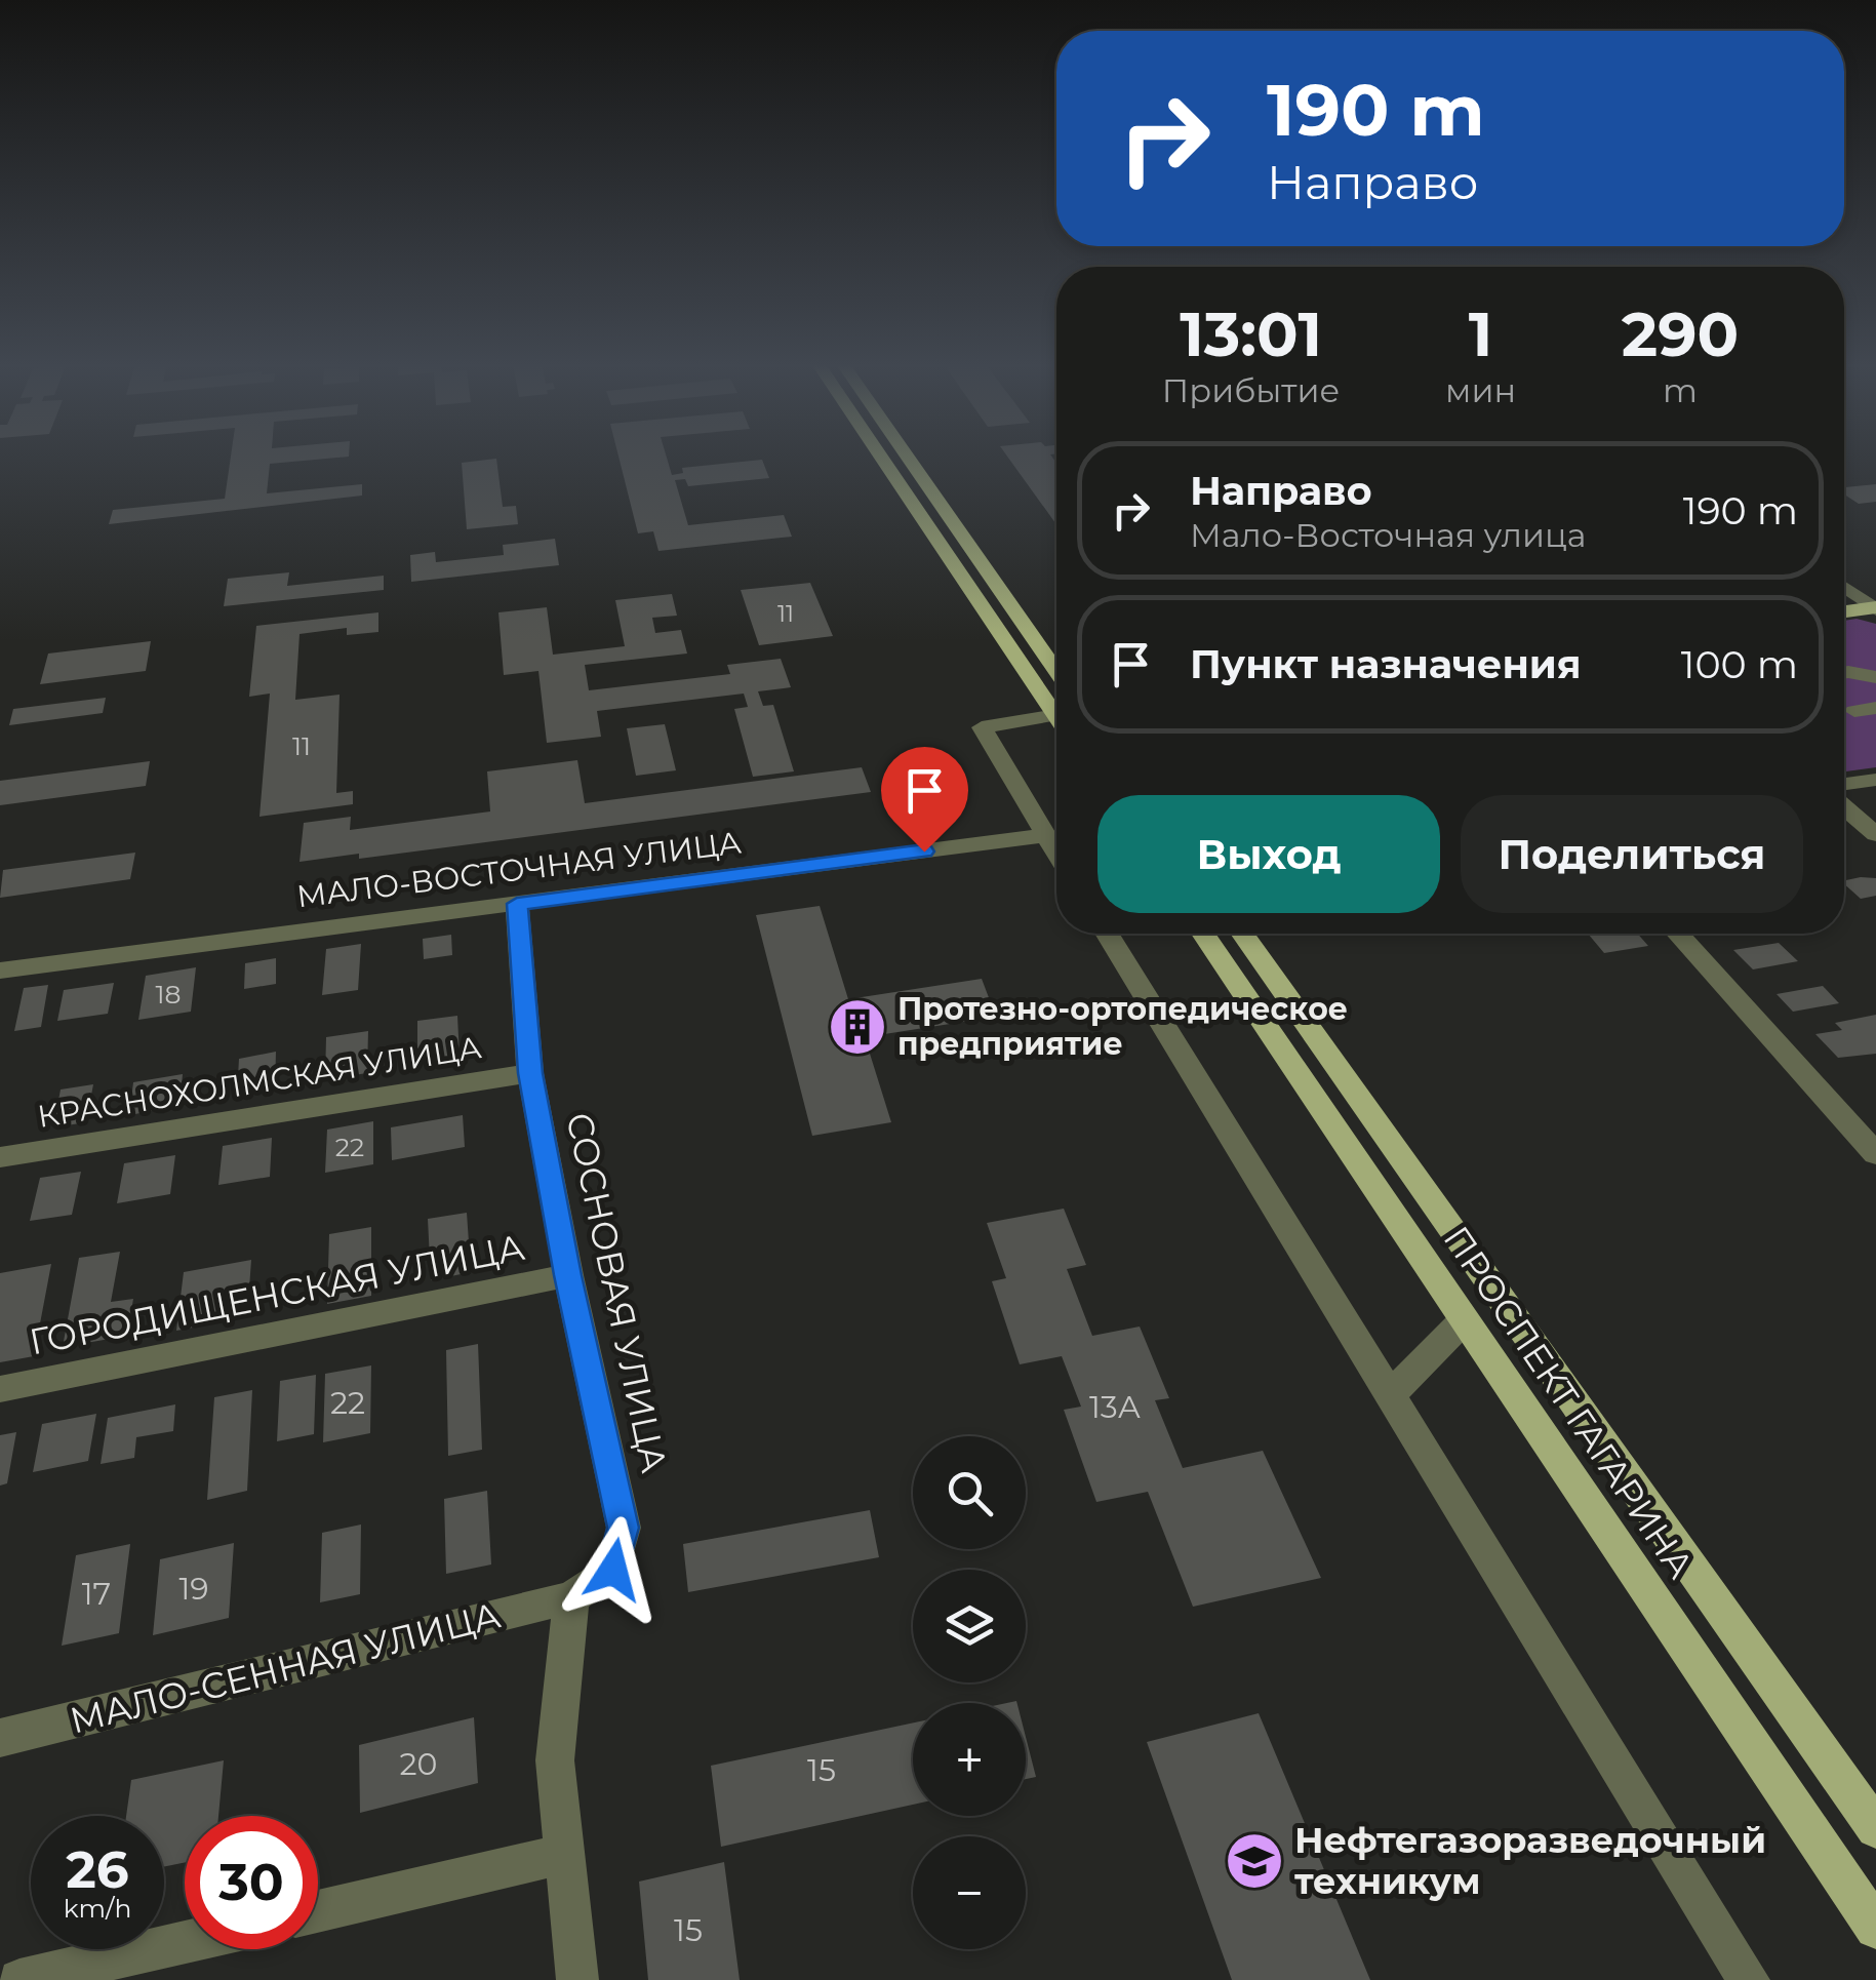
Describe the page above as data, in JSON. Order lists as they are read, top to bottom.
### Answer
{
  "streets": {
    "main road": ["ПРОСПЕКТ ГАГАРИНА"],
    "street": [
      "МАЛО-ВОСТОЧНАЯ УЛИЦА",
      "КРАСНОХОЛМСКАЯ УЛИЦА",
      "СОСНОВАЯ УЛИЦА",
      "ГОРОДИЩЕНСКАЯ УЛИЦА",
      "МАЛО-СЕННАЯ УЛИЦА"
    ]
  },
  "crossings": [
    ["МАЛО-ВОСТОЧНАЯ УЛИЦА", "СОСНОВАЯ УЛИЦА"],
    ["КРАСНОХОЛМСКАЯ УЛИЦА", "СОСНОВАЯ УЛИЦА"],
    ["СОСНОВАЯ УЛИЦА", "ГОРОДИЩЕНСКАЯ УЛИЦА"],
    ["СОСНОВАЯ УЛИЦА", "МАЛО-СЕННАЯ УЛИЦА"]
  ],
  "places": {
    "building": ["Протезно-ортопедическое предприятие"],
    "school or university": ["Нефтегазоразведочный техникум"]
  },
  "house_numbers": [
    "11",
    "11",
    "18",
    "22",
    "22",
    "13А",
    "19",
    "17",
    "20",
    "15",
    "15"
  ],
  "page": {
    "turn": ["190 m", "Направо"],
    "eta": [
      "13:01",
      "Прибытие",
      "1",
      "мин",
      "290",
      "m"
    ],
    "list": [
      {
        "name": "Направо",
        "note": "Мало-Восточная улица",
        "value": "190 m"
      },
      {
        "name": "Пункт назначения",
        "value": "100 m"
      }
    ],
    "buttons": ["Выход", "Поделиться"],
    "map_buttons": ["+", "−"],
    "speed": "26 km/h",
    "limit": "30"
  }
}
